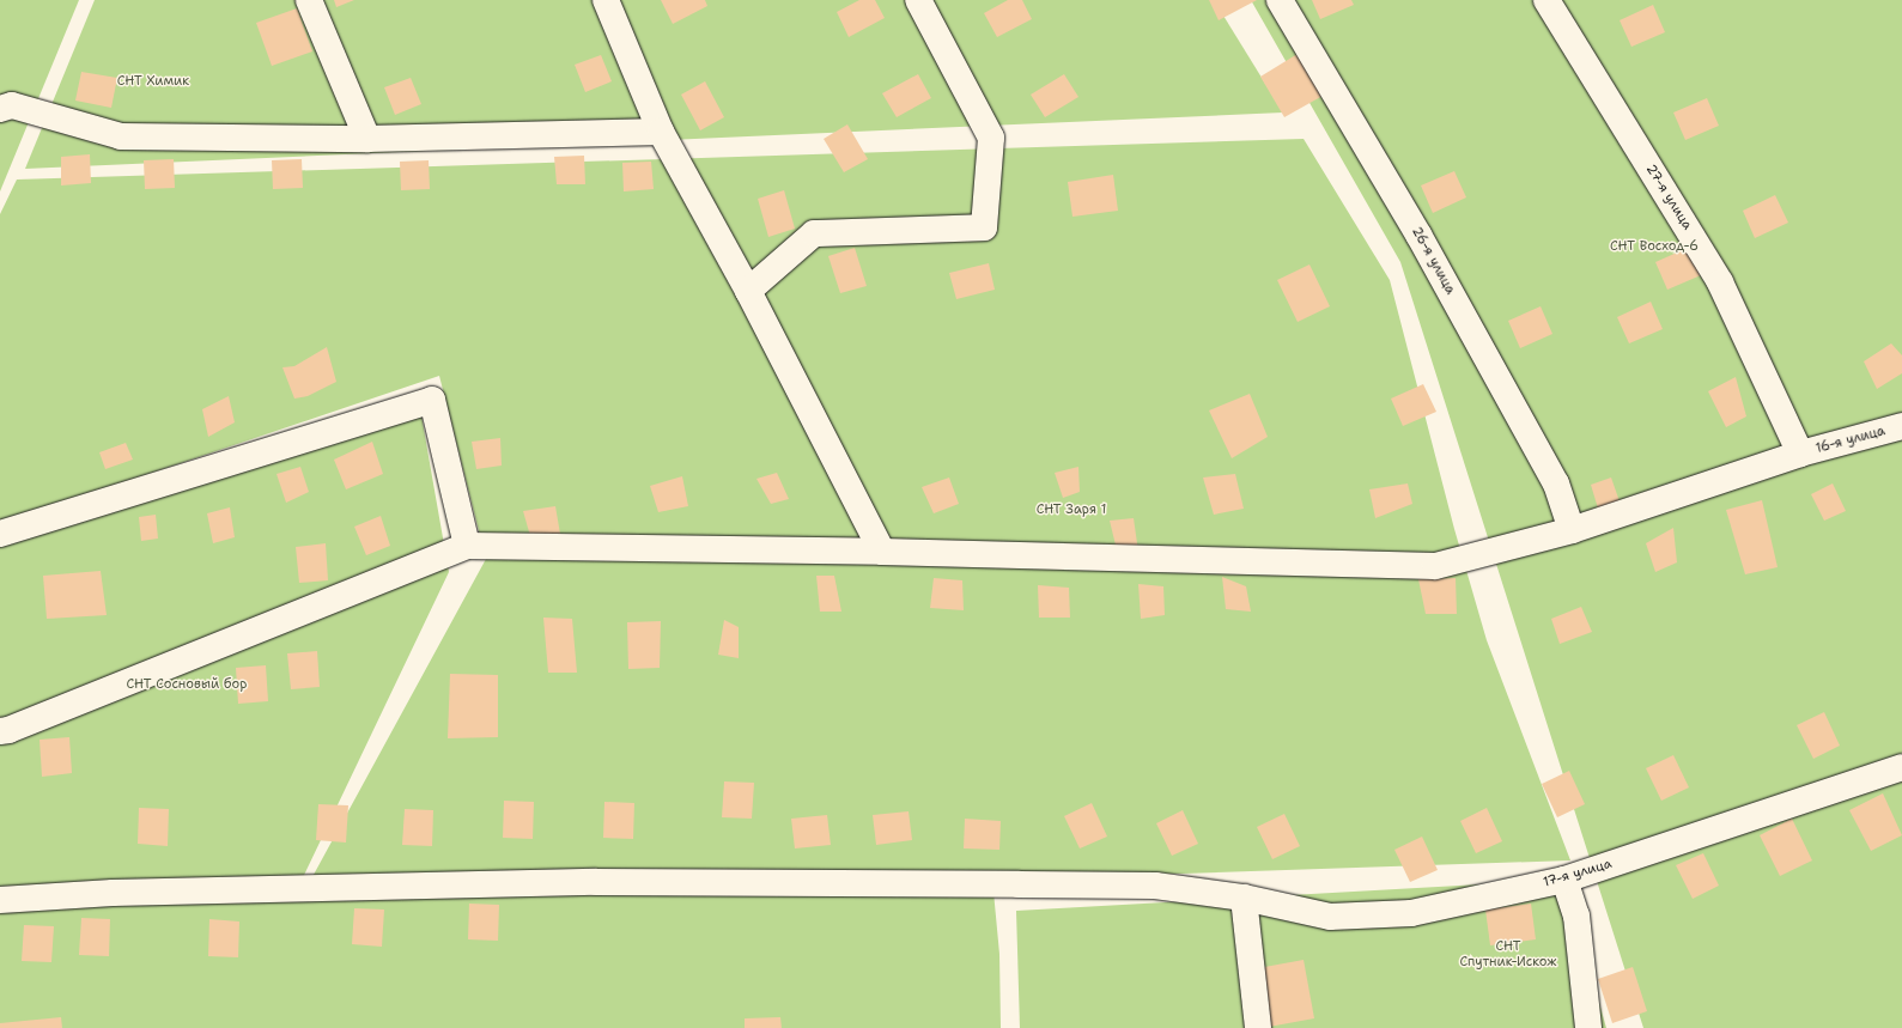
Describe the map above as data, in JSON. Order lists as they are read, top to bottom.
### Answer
{
  "streets": {
    "street": [
      "27-я улица",
      "26-я улица",
      "16-я улица",
      "17-я улица"
    ]
  },
  "crossings": [
    ["27-я улица", "16-я улица"],
    ["26-я улица", "16-я улица"]
  ],
  "parks": [
    "СНТ Химик",
    "СНТ Восход-6",
    "СНТ Заря 1",
    "СНТ Сосновый бор",
    "СНТ Спутник-Искож"
  ]
}
